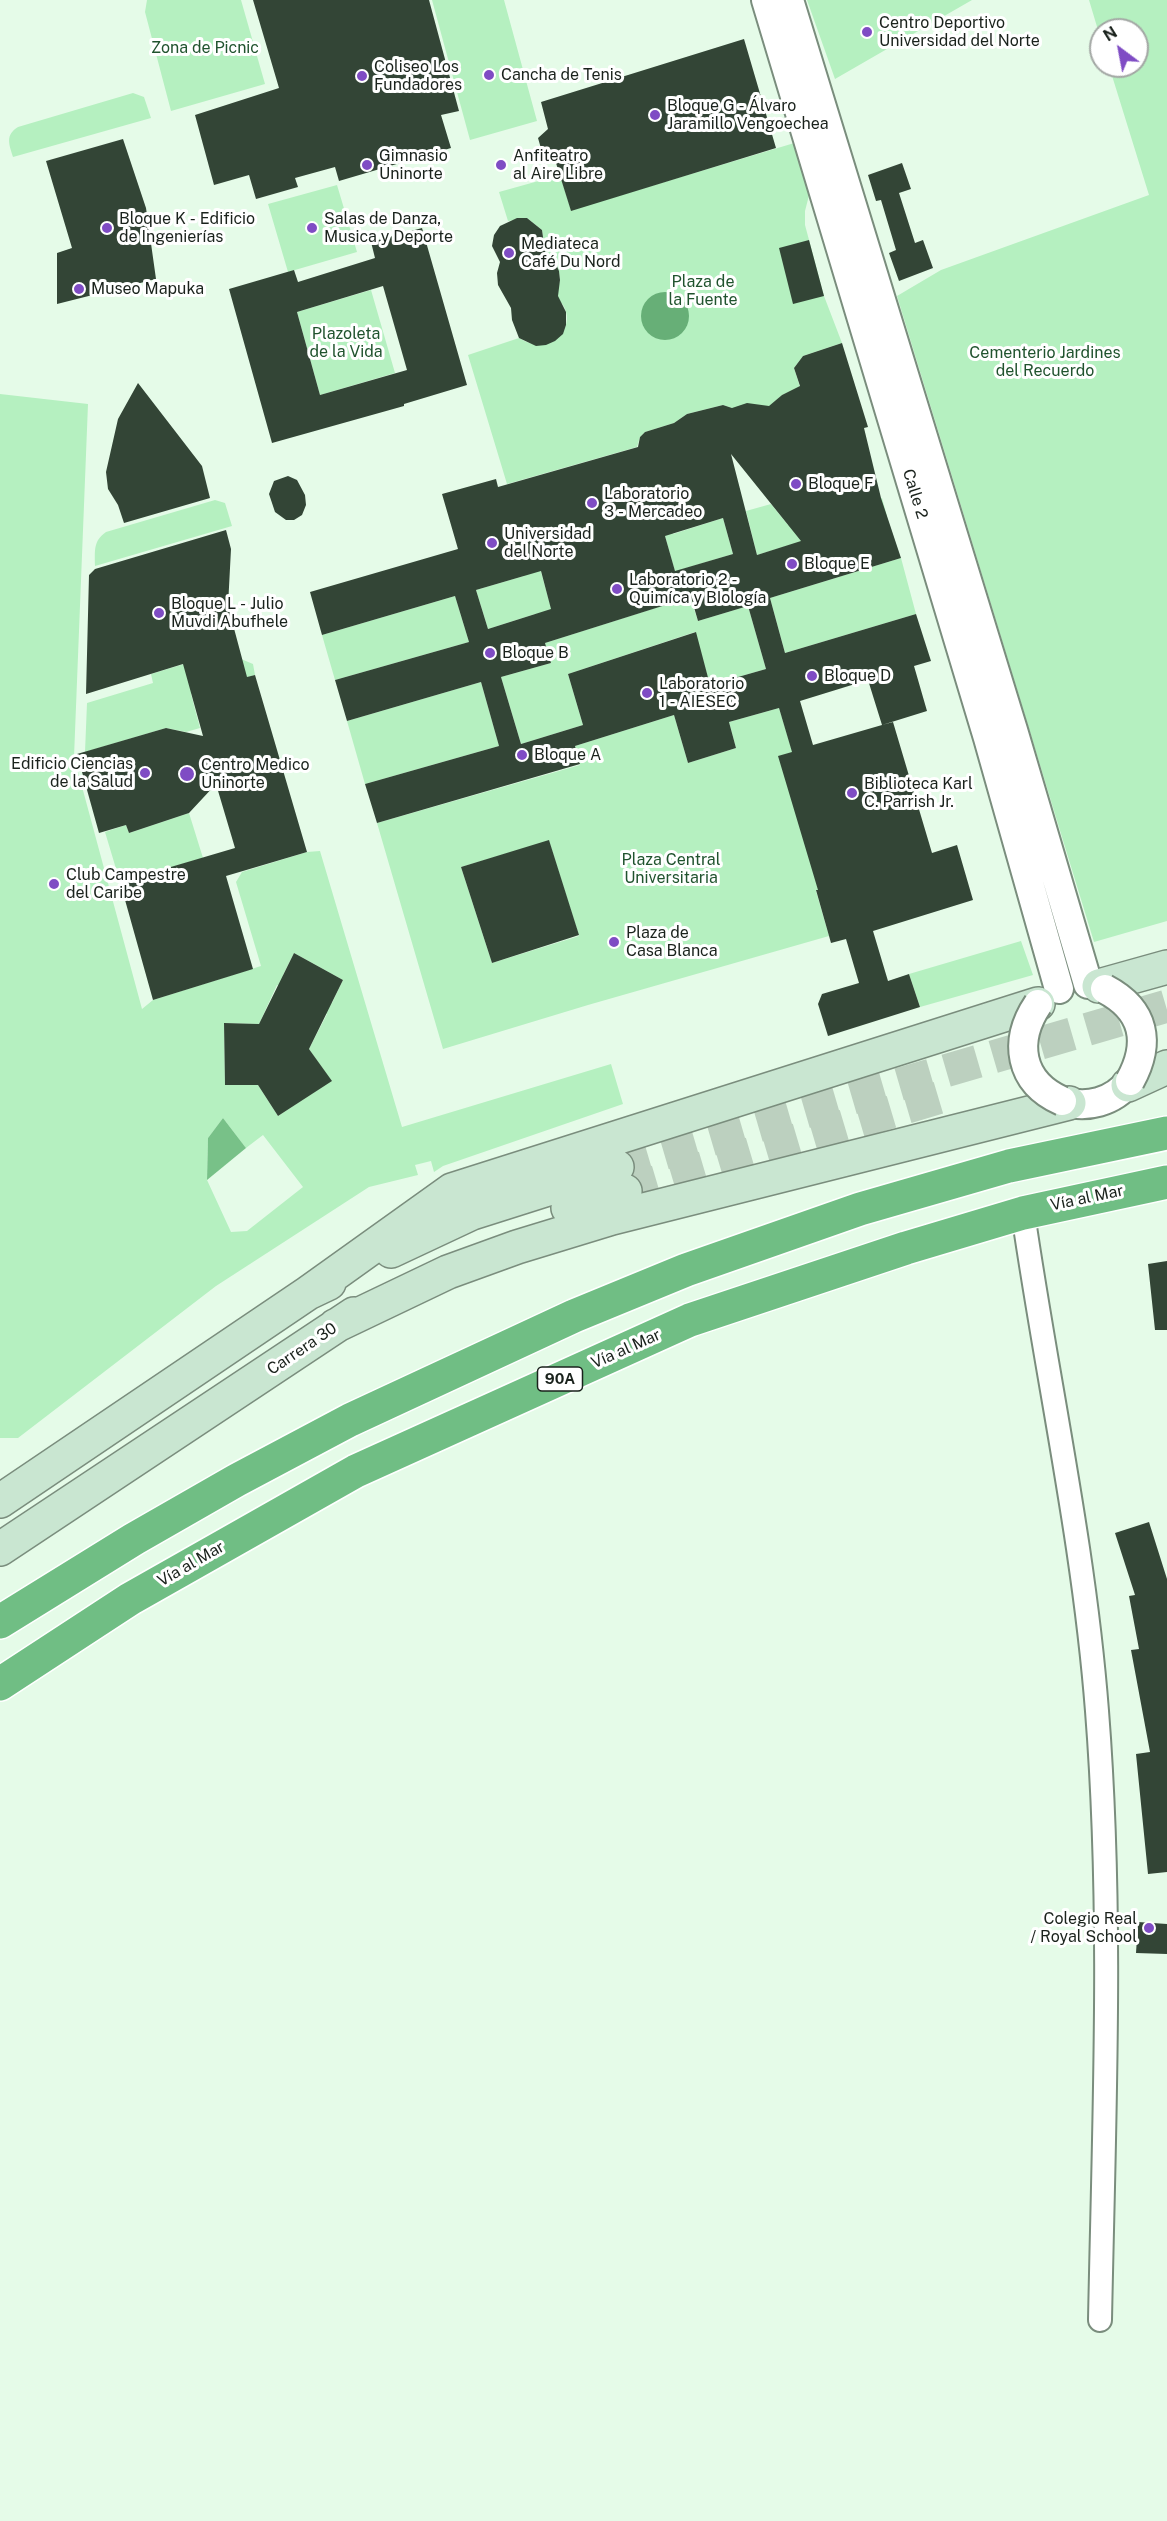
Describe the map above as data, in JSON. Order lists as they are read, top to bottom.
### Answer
{
  "streets": {
    "highway": ["Vía al Mar", "90A"],
    "main road": ["Carrera 30"],
    "street": ["Calle 2"]
  },
  "parks": [
    "Zona de Picnic",
    "Plaza de la Fuente",
    "Plazoleta de la Vida",
    "Cementerio Jardines del Recuerdo",
    "Plaza Central Universitaria"
  ],
  "places": [
    "Centro Deportivo Universidad del Norte",
    "Cancha de Tenis",
    "Coliseo Los Fundadores",
    "Bloque G - Álvaro Jaramillo Vengoechea",
    "Gimnasio Uninorte",
    "Anfiteatro al Aire Libre",
    "Bloque K - Edificio de Ingenierías",
    "Salas de Danza, Musica y Deporte",
    "Mediateca Café Du Nord",
    "Museo Mapuka",
    "Bloque F",
    "Laboratorio 3 - Mercadeo",
    "Universidad del Norte",
    "Bloque E",
    "Laboratorio 2 - Quimíca y BIología",
    "Bloque L - Julio Muvdi Abufhele",
    "Bloque B",
    "Bloque D",
    "Laboratorio 1 - AIESEC",
    "Bloque A",
    "Edificio Ciencias de la Salud",
    "Centro Medico Uninorte",
    "Biblioteca Karl C. Parrish Jr.",
    "Club Campestre del Caribe",
    "Plaza de Casa Blanca",
    "Colegio Real / Royal School"
  ],
  "north": "top left"
}
